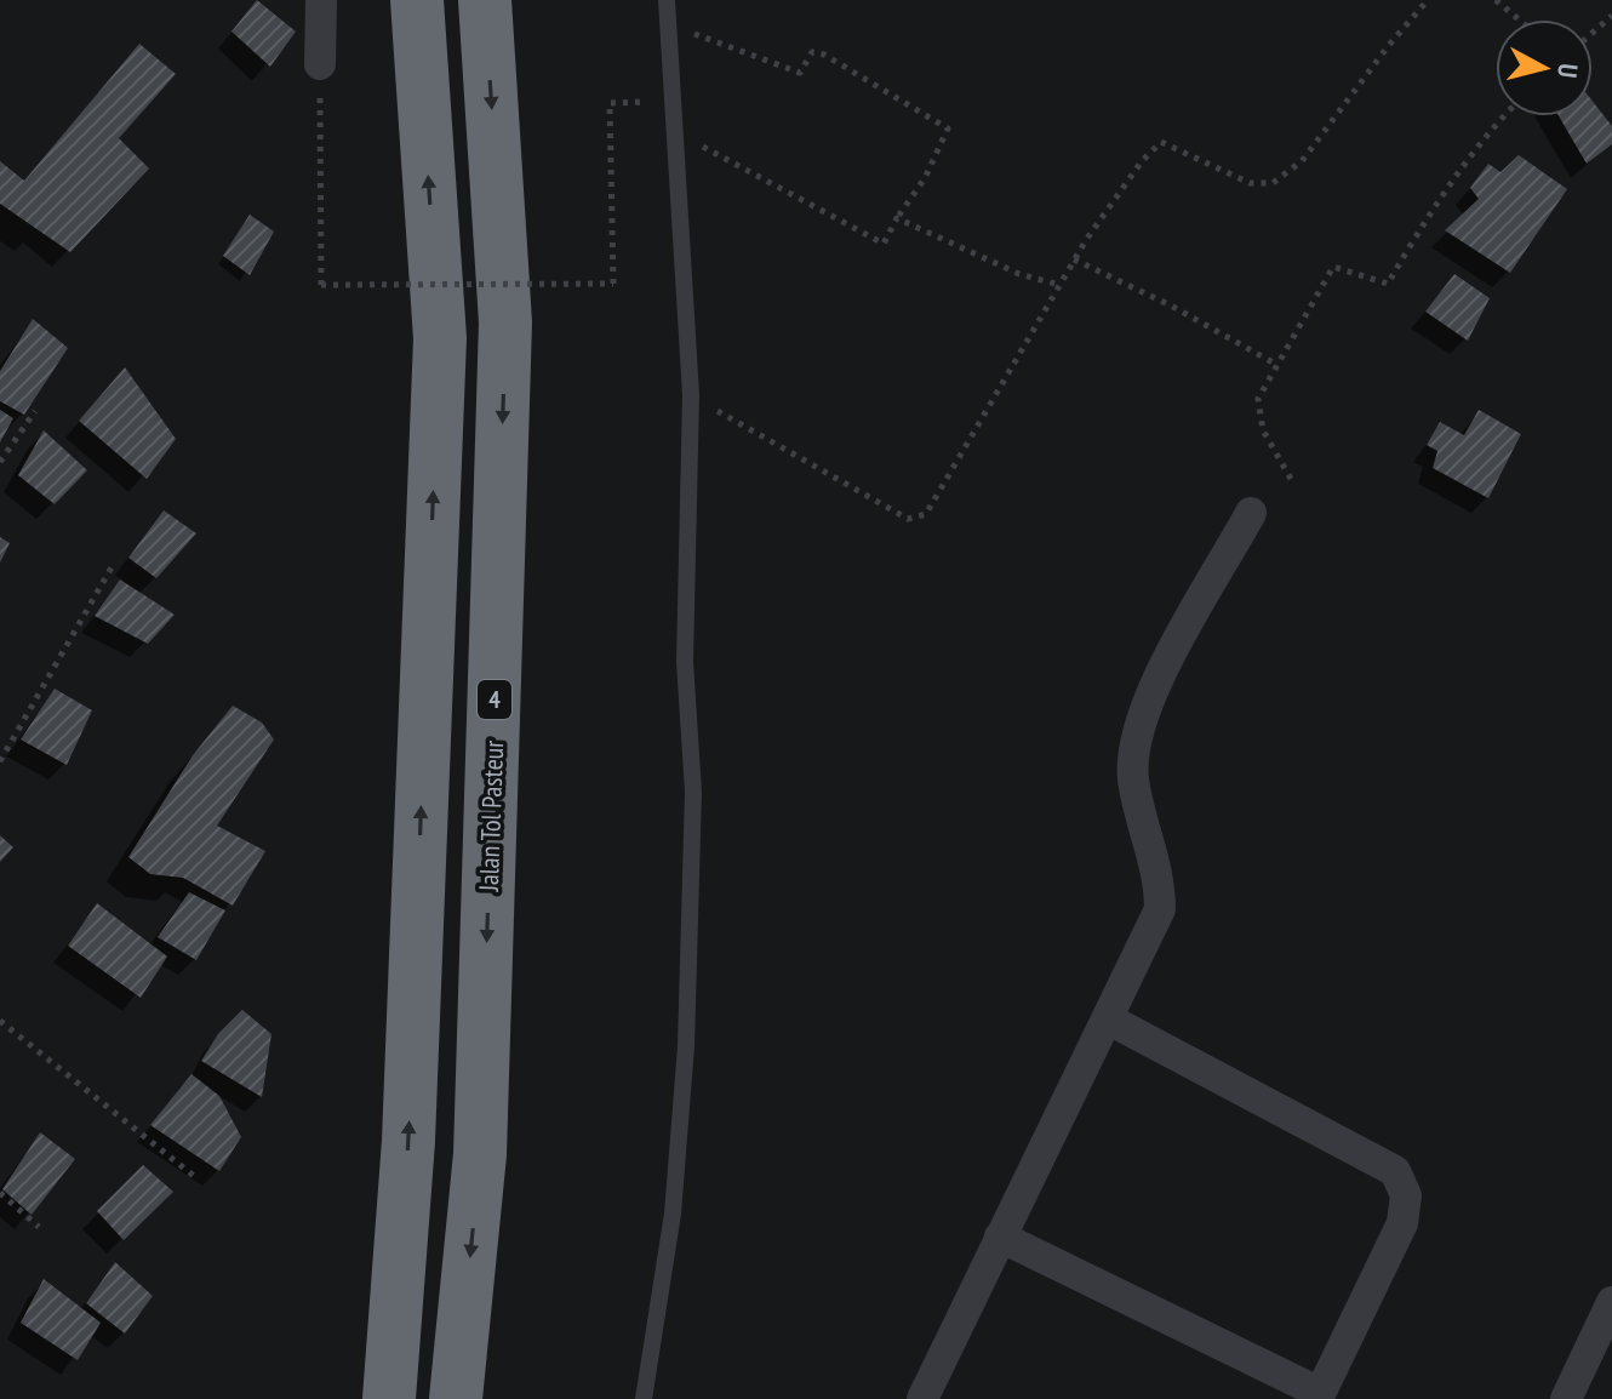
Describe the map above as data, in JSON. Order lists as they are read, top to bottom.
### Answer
{
  "streets": {
    "highway": ["4", "Jalan Tol Pasteur"]
  },
  "north": "right"
}
